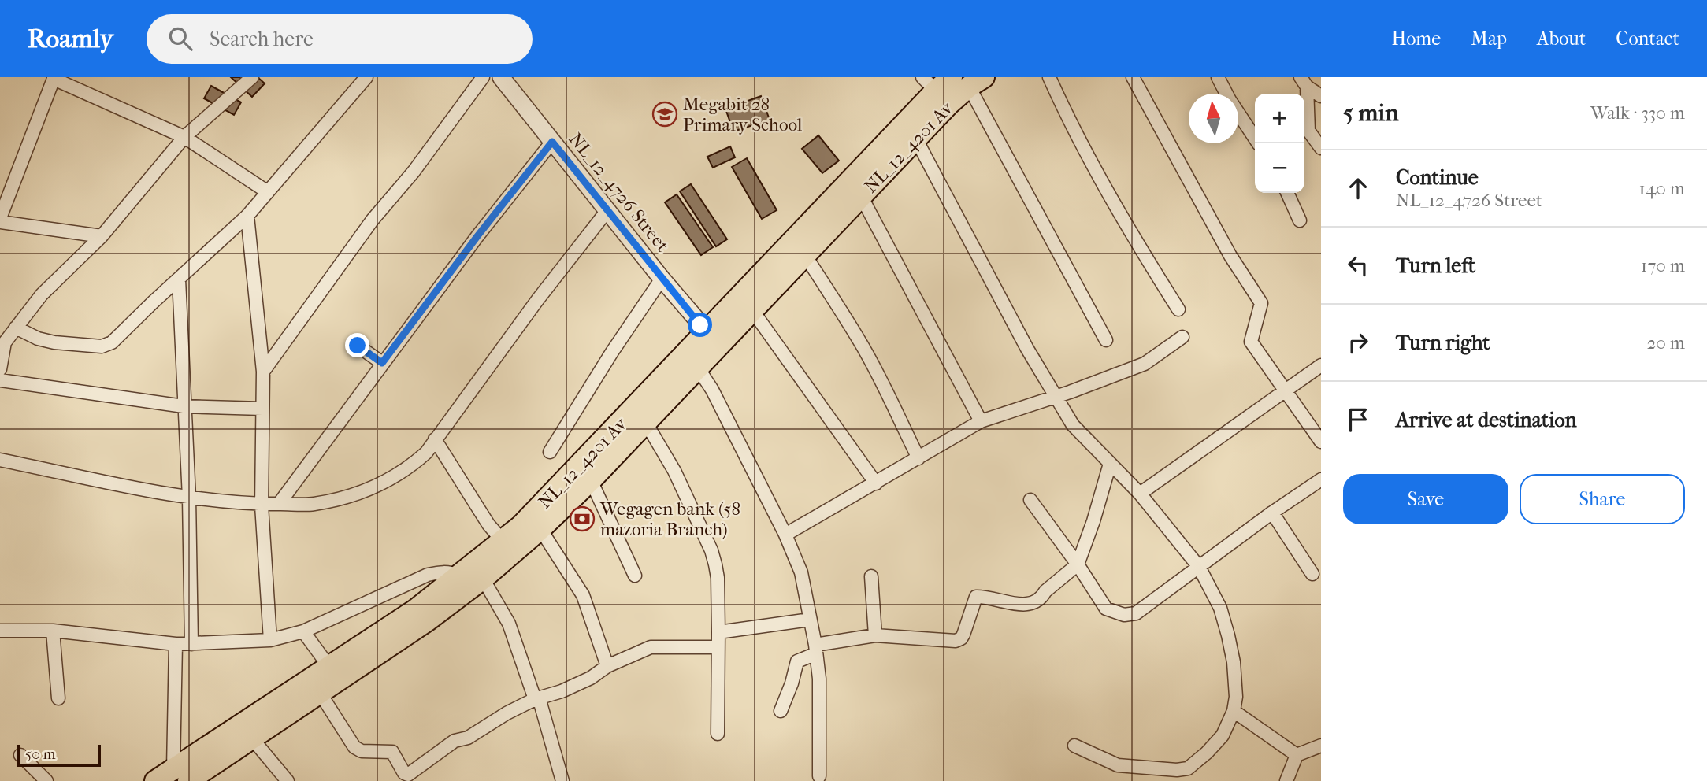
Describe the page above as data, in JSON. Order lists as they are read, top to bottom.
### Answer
{
  "streets": {
    "main road": ["NL_12_4201 Av"],
    "street": ["NL_12_4726 Street"]
  },
  "crossings": [
    ["NL_12_4201 Av", "NL_12_4726 Street"]
  ],
  "places": {
    "school or university": ["Megabit 28 Primary School"],
    "bank": ["Wegagen bank (58 mazoria Branch)"]
  },
  "scale_bar": "50 m",
  "north": "top",
  "page": {
    "header": "Roamly",
    "search": "Search here",
    "nav": [
      "Home",
      "Map",
      "About",
      "Contact"
    ],
    "heading": ["5 min", "Walk · 330 m"],
    "map_buttons": ["+", "−"],
    "list": [
      ["Continue", "NL_12_4726 Street", "140 m"],
      ["Turn left", "170 m"],
      ["Turn right", "20 m"],
      "Arrive at destination"
    ],
    "buttons": ["Save", "Share"],
    "scale": "50 m"
  }
}
